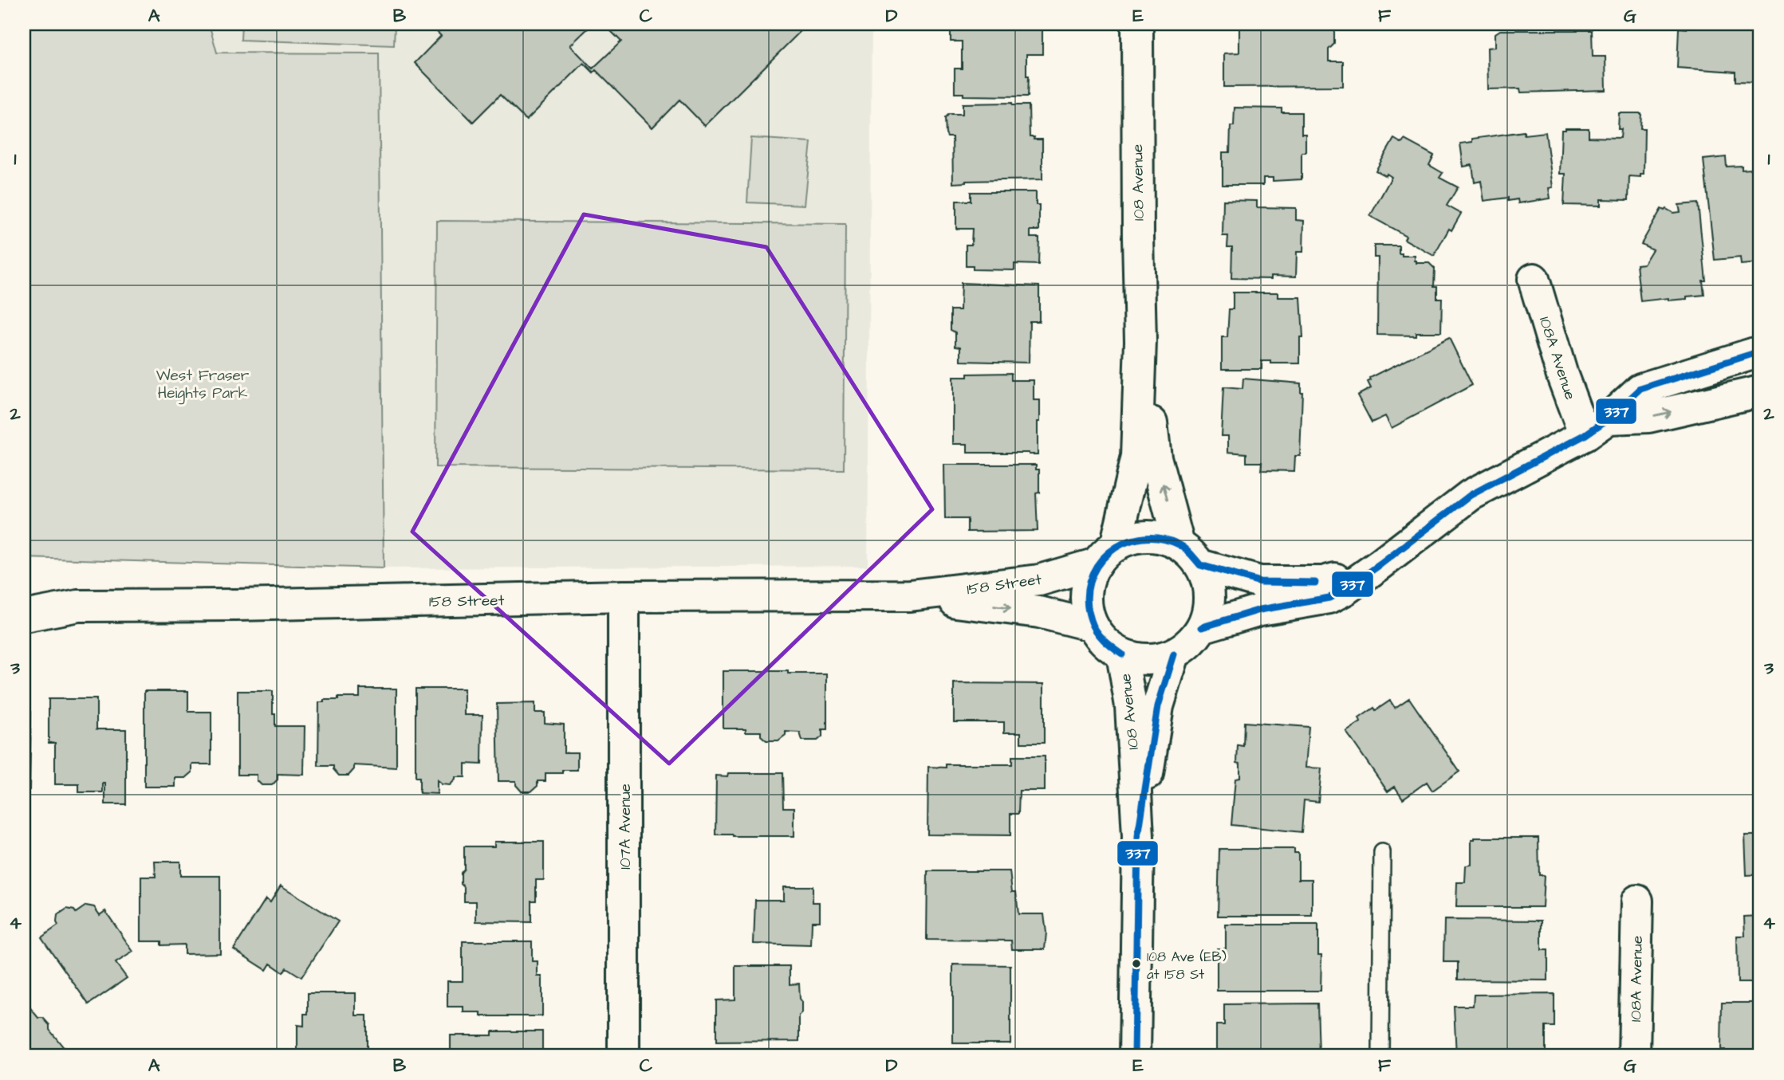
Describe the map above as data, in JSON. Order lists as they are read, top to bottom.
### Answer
{
  "streets": {
    "street": [
      "108 Avenue",
      "108A Avenue",
      "158 Street",
      "107A Avenue"
    ]
  },
  "crossings": [
    ["108 Avenue", "158 Street"],
    ["158 Street", "107A Avenue"]
  ],
  "parks": ["West Fraser Heights Park"],
  "places": ["108 Ave (EB) at 158 St"],
  "lines": ["transit line 337"],
  "grid": {
    "columns": [
      "A",
      "B",
      "C",
      "D",
      "E",
      "F",
      "G"
    ],
    "rows": [
      "1",
      "2",
      "3",
      "4"
    ]
  }
}
